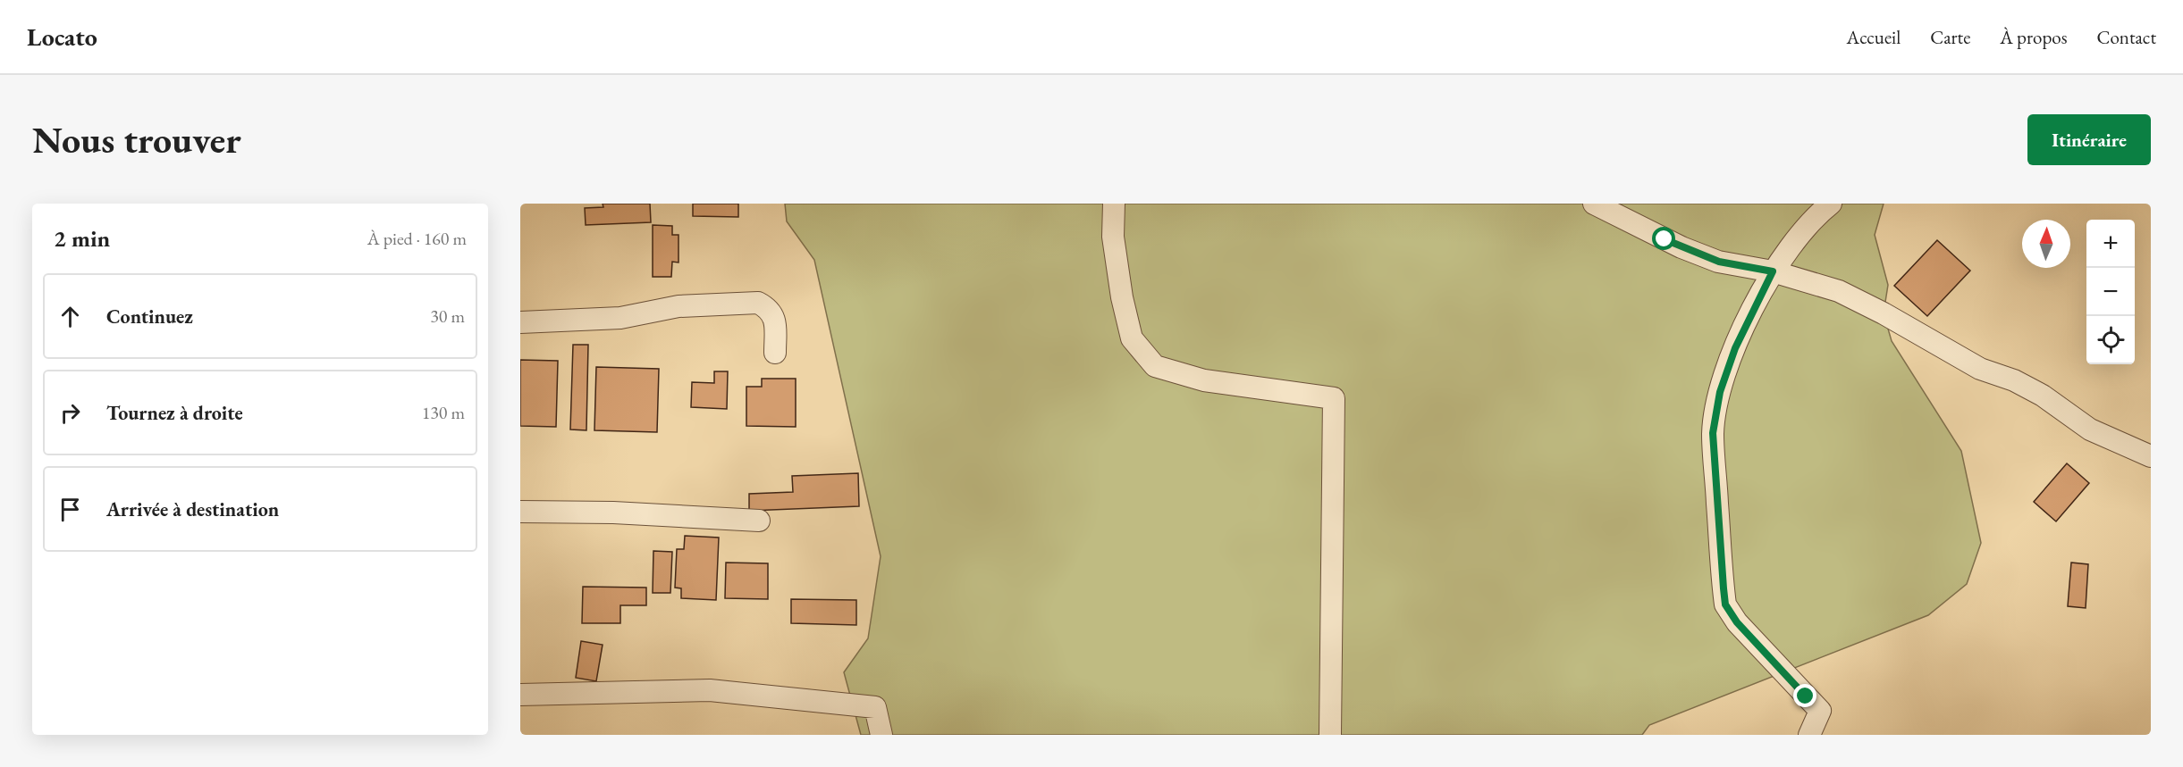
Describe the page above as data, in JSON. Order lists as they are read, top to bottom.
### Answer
{
  "north": "top",
  "page": {
    "header": "Locato",
    "nav": [
      "Accueil",
      "Carte",
      "À propos",
      "Contact"
    ],
    "buttons": "Itinéraire",
    "title": "Nous trouver",
    "heading": ["2 min", "À pied · 160 m"],
    "map_buttons": ["+", "−"],
    "list": [
      ["Continuez", "30 m"],
      ["Tournez à droite", "130 m"],
      "Arrivée à destination"
    ]
  }
}
